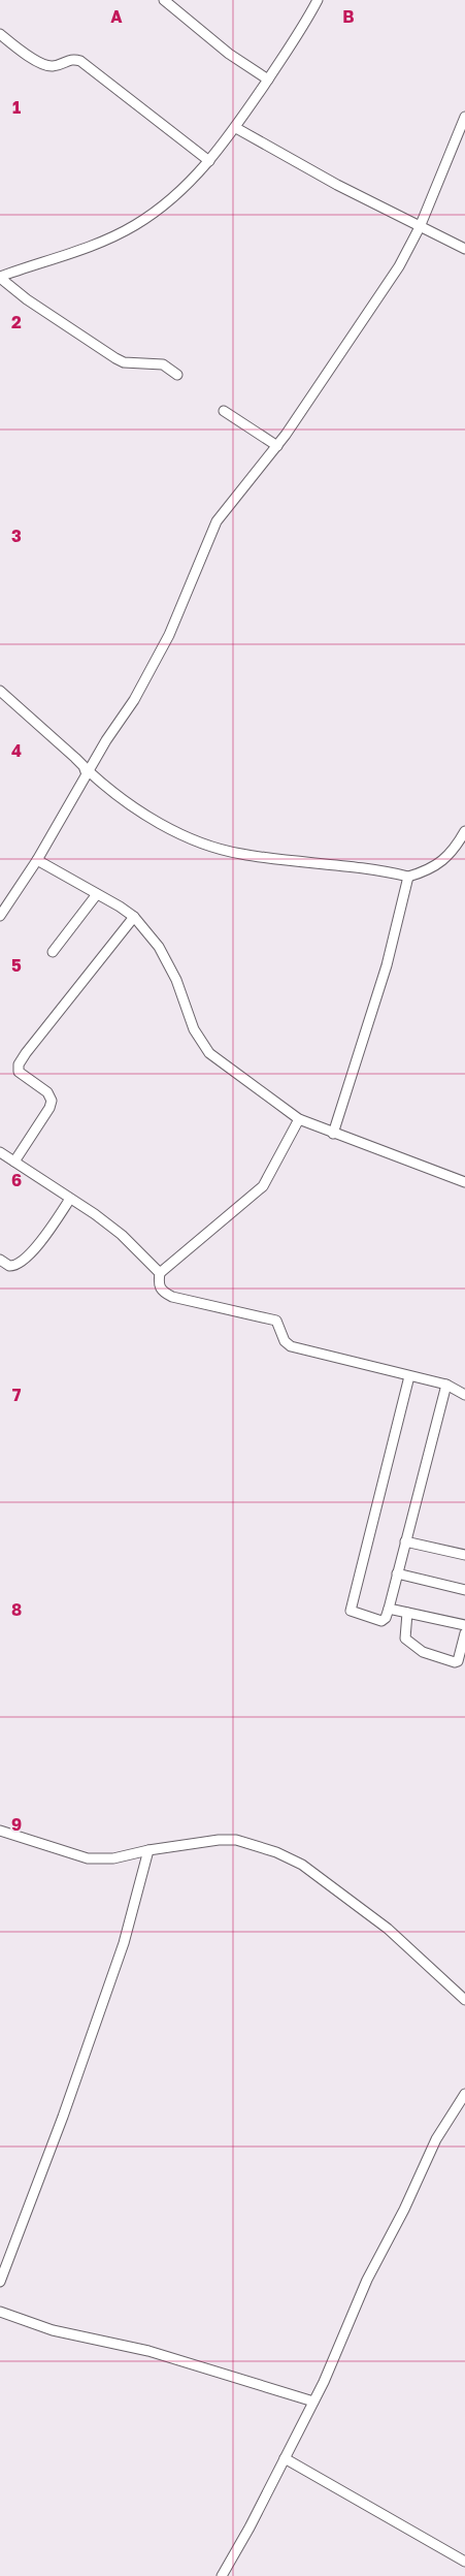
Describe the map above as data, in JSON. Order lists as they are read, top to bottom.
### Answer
{
  "grid": {
    "columns": ["A", "B"],
    "rows": [
      "1",
      "2",
      "3",
      "4",
      "5",
      "6",
      "7",
      "8",
      "9"
    ]
  }
}
